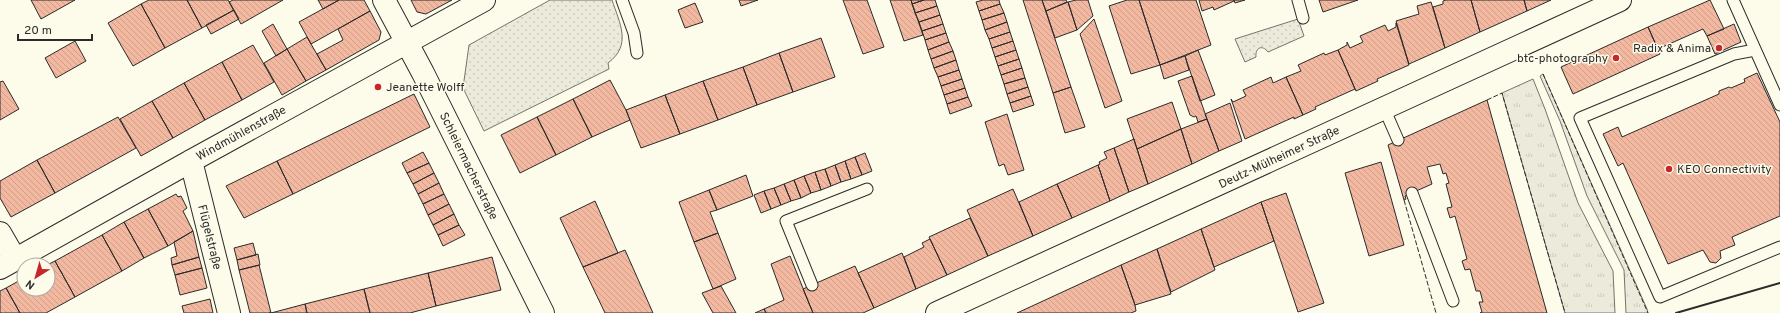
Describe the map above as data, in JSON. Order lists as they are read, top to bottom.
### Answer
{
  "streets": {
    "street": [
      "Windmühlenstraße",
      "Deutz-Mülheimer Straße",
      "Schleiermacherstraße",
      "Flügelstraße"
    ]
  },
  "crossings": [
    ["Windmühlenstraße", "Schleiermacherstraße"],
    ["Windmühlenstraße", "Flügelstraße"]
  ],
  "places": [
    "Radix & Anima",
    "btc-photography",
    "Jeanette Wolff",
    "KEO Connectivity"
  ],
  "scale_bar": "20 m",
  "north": "bottom left"
}
